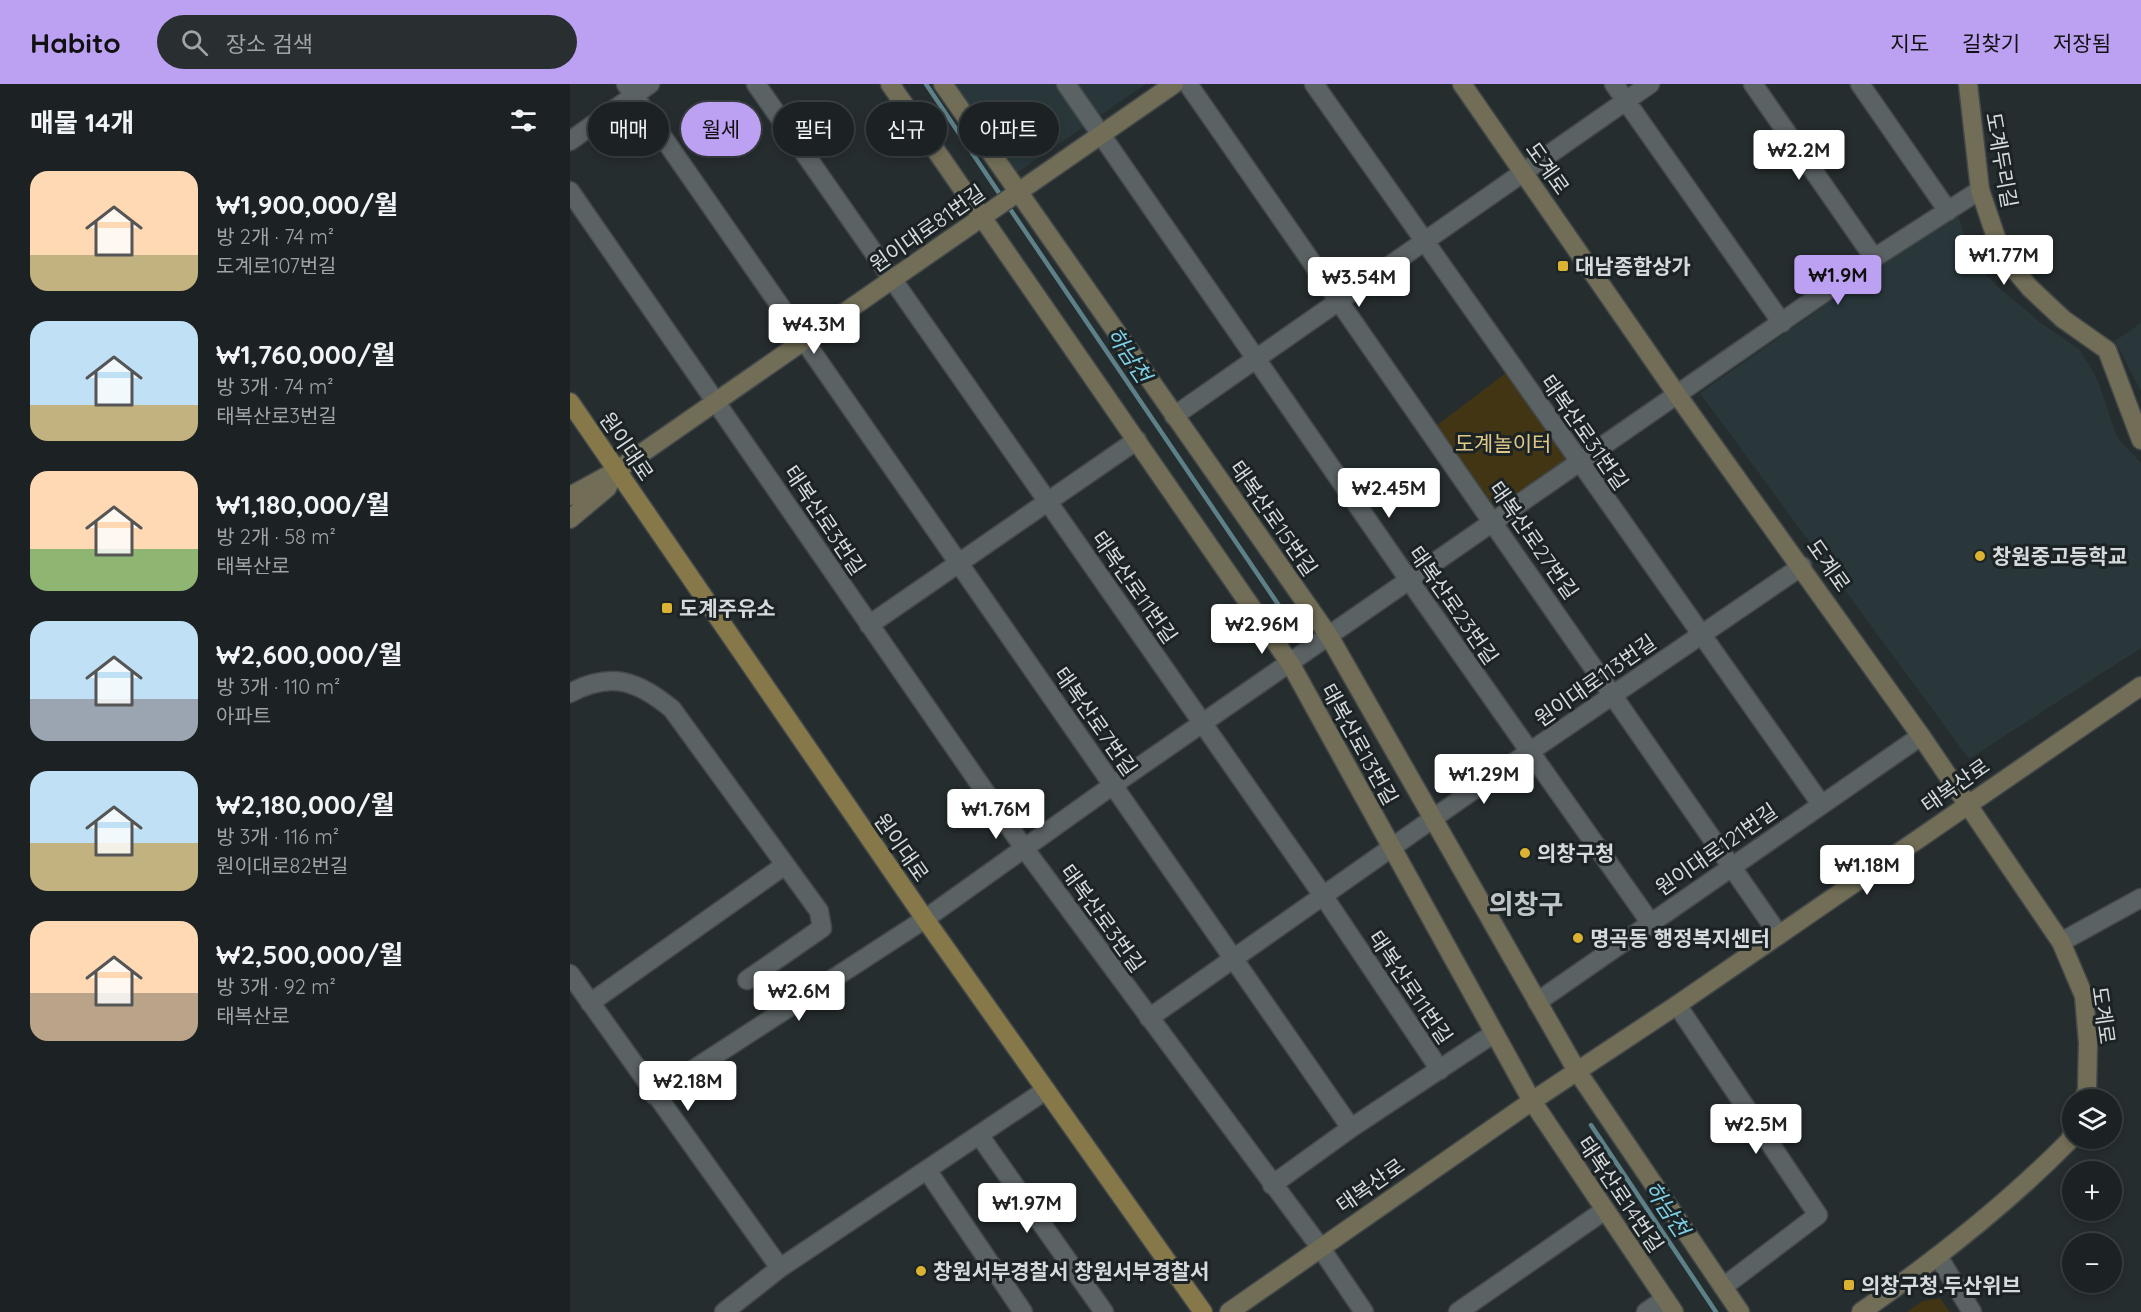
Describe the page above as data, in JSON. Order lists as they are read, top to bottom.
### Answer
{
  "streets": {
    "main road": ["원이대로"],
    "street": [
      "도계두리길",
      "도계로",
      "원이대로81번길",
      "태복산로31번길",
      "태복산로15번길",
      "태복산로3번길",
      "태복산로27번길",
      "태복산로11번길",
      "태복산로23번길",
      "원이대로113번길",
      "태복산로7번길",
      "태복산로13번길",
      "태복산로",
      "원이대로121번길",
      "태복산로14번길"
    ]
  },
  "crossings": [
    ["도계로", "원이대로113번길"],
    ["도계로", "태복산로"],
    ["도계로", "원이대로121번길"],
    ["원이대로81번길", "원이대로"],
    ["원이대로81번길", "태복산로15번길"],
    ["원이대로81번길", "태복산로3번길"],
    ["원이대로81번길", "태복산로11번길"],
    ["원이대로81번길", "태복산로23번길"],
    ["원이대로81번길", "태복산로7번길"],
    ["원이대로81번길", "태복산로13번길"],
    ["태복산로31번길", "원이대로113번길"],
    ["태복산로31번길", "원이대로121번길"],
    ["태복산로15번길", "원이대로113번길"],
    ["태복산로15번길", "태복산로"],
    ["태복산로15번길", "원이대로121번길"],
    ["태복산로3번길", "원이대로113번길"],
    ["태복산로3번길", "태복산로"],
    ["태복산로27번길", "원이대로113번길"],
    ["태복산로27번길", "태복산로"],
    ["태복산로27번길", "원이대로121번길"],
    ["태복산로11번길", "원이대로113번길"],
    ["태복산로23번길", "원이대로113번길"],
    ["태복산로23번길", "원이대로121번길"],
    ["원이대로113번길", "태복산로7번길"],
    ["원이대로113번길", "태복산로13번길"],
    ["태복산로13번길", "태복산로"],
    ["태복산로13번길", "태복산로14번길"],
    ["태복산로", "태복산로14번길"]
  ],
  "districts": ["의창구"],
  "water": ["하남천"],
  "parks": ["도계놀이터"],
  "places": {
    "transit": ["대남종합상가", "도계주유소", "의창구청.두산위브"],
    "other": [
      "창원중고등학교",
      "의창구청",
      "명곡동 행정복지센터",
      "창원서부경찰서 창원서부경찰서"
    ]
  },
  "page": {
    "header": "Habito",
    "search": "장소 검색",
    "nav": ["지도", "길찾기", "저장됨"],
    "heading": "매물 14개",
    "chip": [
      "매매",
      "월세",
      "필터",
      "신규",
      "아파트"
    ],
    "price": [
      "₩2.2M",
      "₩1.77M",
      "₩1.9M",
      "₩3.54M",
      "₩4.3M",
      "₩2.45M",
      "₩2.96M",
      "₩1.29M",
      "₩1.76M",
      "₩1.18M",
      "₩2.6M",
      "₩2.18M",
      "₩2.5M",
      "₩1.97M"
    ],
    "list": [
      {
        "name": "₩1,900,000/월",
        "note": "방 2개 · 74 m² · 도계로107번길"
      },
      {
        "name": "₩1,760,000/월",
        "note": "방 3개 · 74 m² · 태복산로3번길"
      },
      {
        "name": "₩1,180,000/월",
        "note": "방 2개 · 58 m² · 태복산로"
      },
      {
        "name": "₩2,600,000/월",
        "note": "방 3개 · 110 m² · 아파트"
      },
      {
        "name": "₩2,180,000/월",
        "note": "방 3개 · 116 m² · 원이대로82번길"
      },
      {
        "name": "₩2,500,000/월",
        "note": "방 3개 · 92 m² · 태복산로"
      }
    ],
    "map_buttons": ["+", "−"]
  }
}
